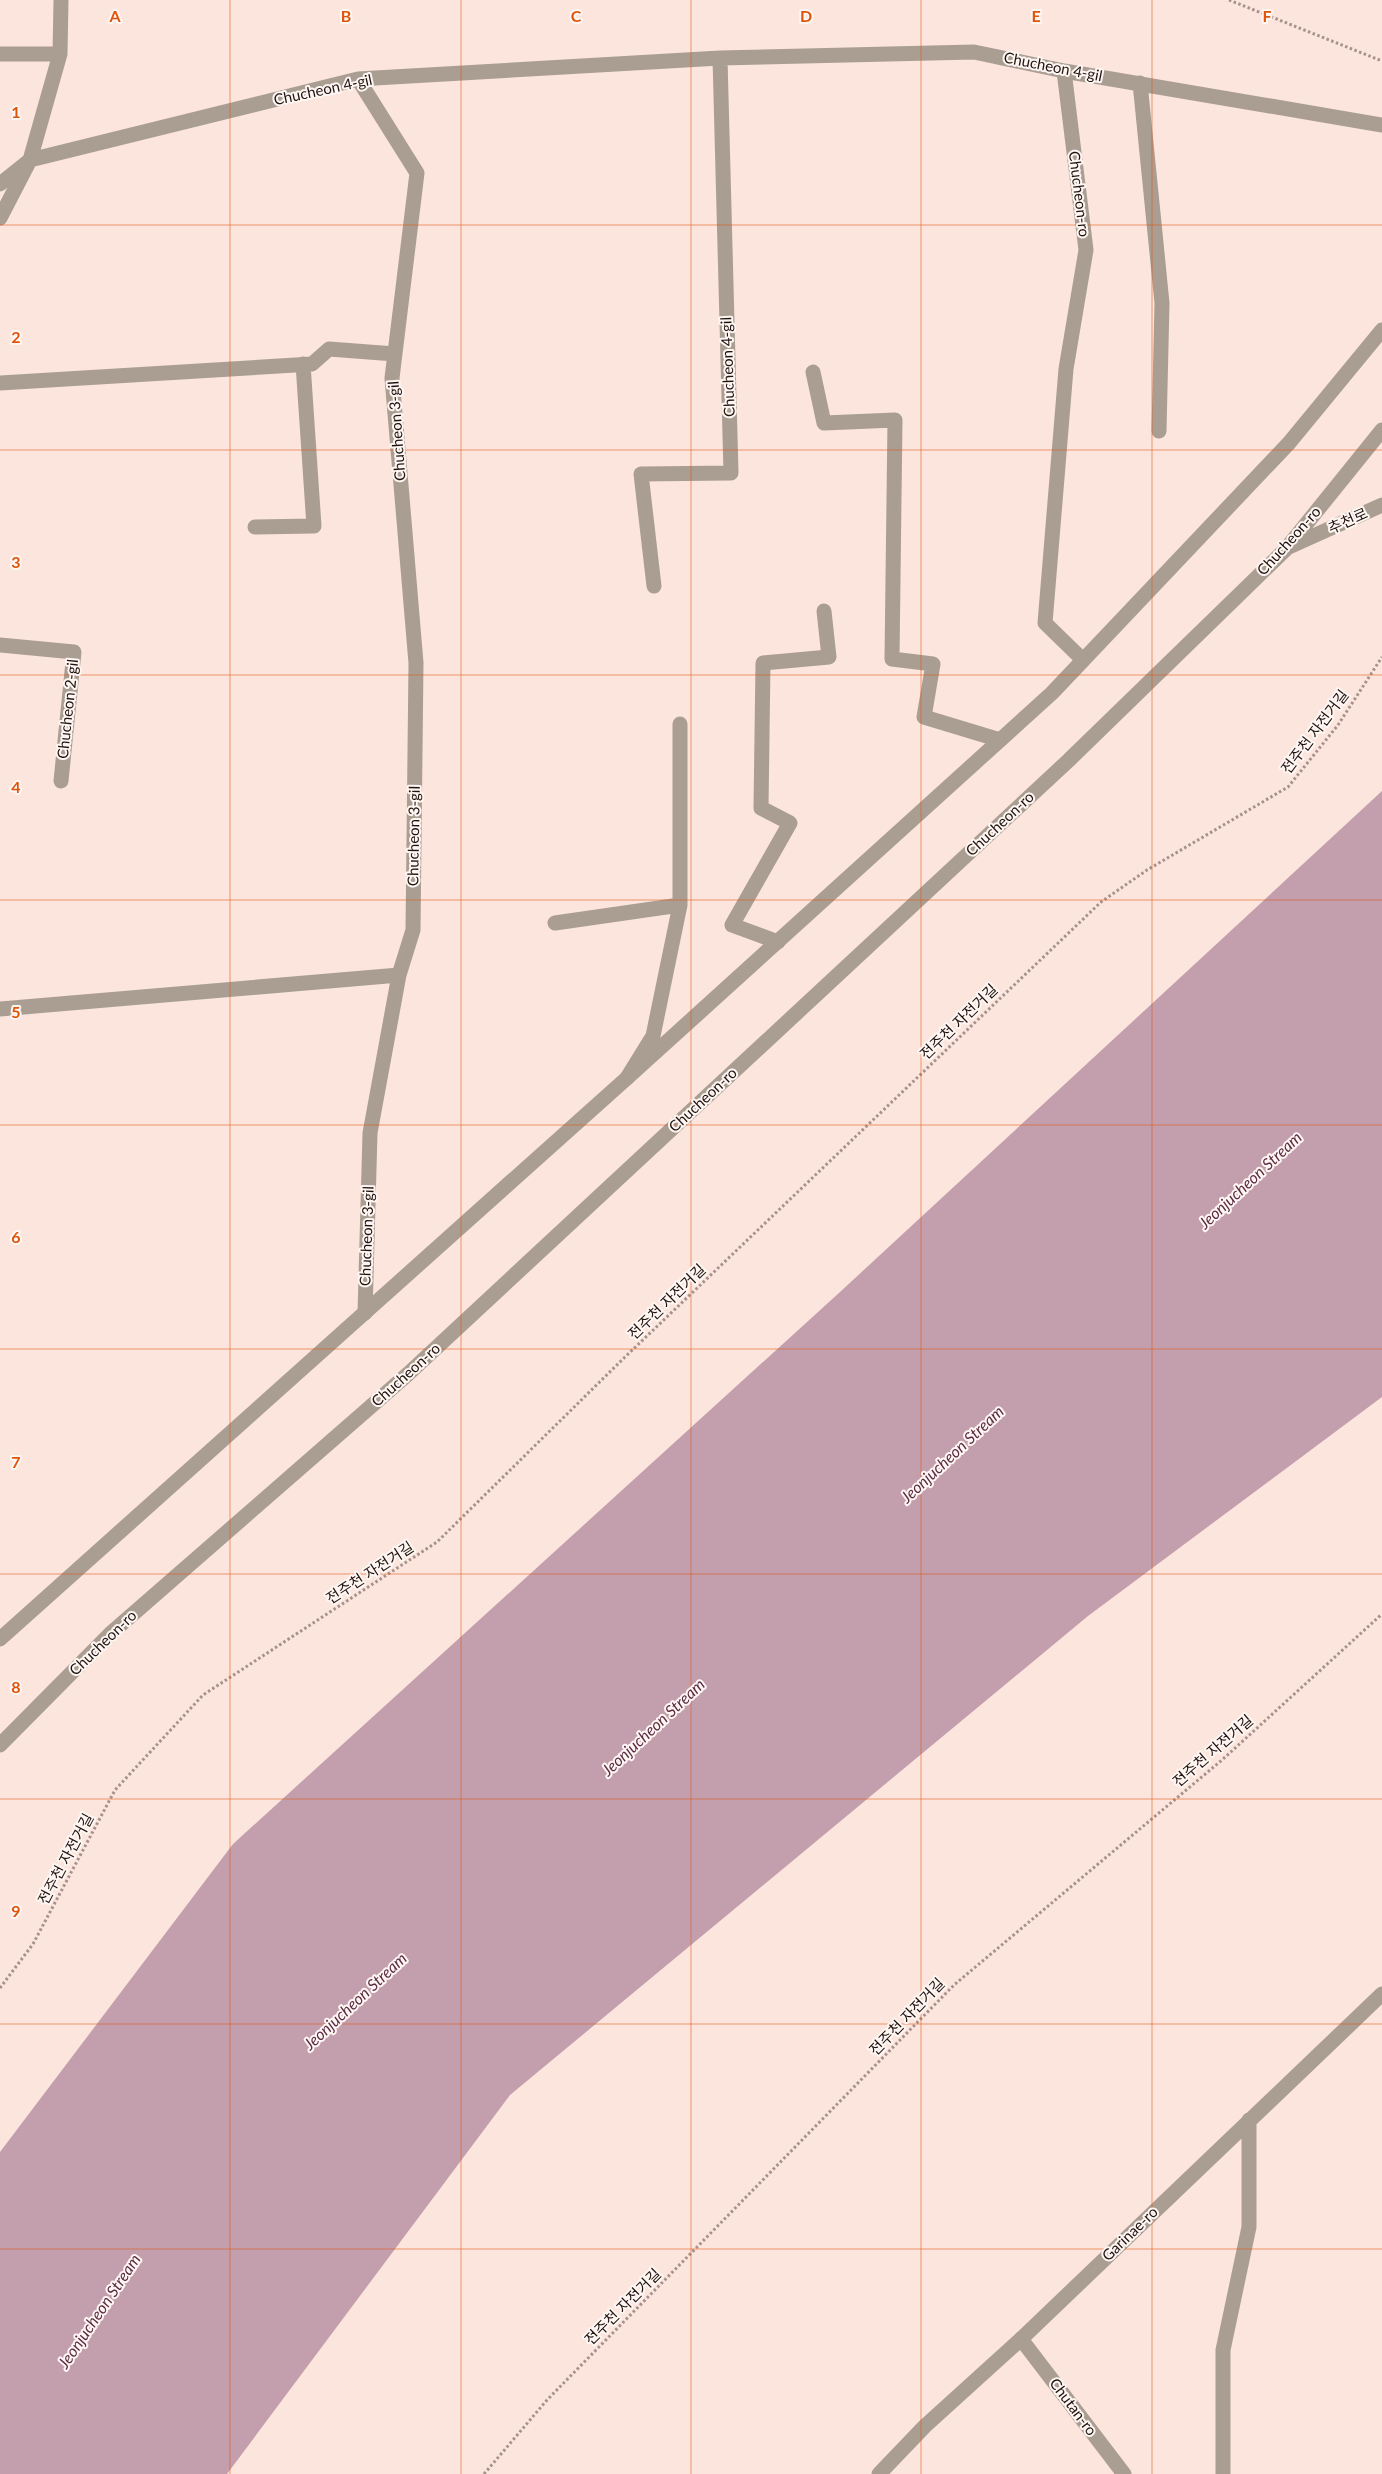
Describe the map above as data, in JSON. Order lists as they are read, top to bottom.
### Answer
{
  "streets": {
    "street": [
      "Chucheon 4-gil",
      "Chucheon-ro",
      "Chucheon 3-gil",
      "추천로",
      "Chucheon 2-gil",
      "Garinae-ro",
      "Chutan-ro"
    ],
    "path": ["전주천 자전거길"]
  },
  "crossings": [
    ["Chucheon 4-gil", "Chucheon-ro"],
    ["Chucheon 4-gil", "Chucheon 3-gil"],
    ["Chucheon-ro", "추천로"],
    ["Garinae-ro", "Chutan-ro"]
  ],
  "water": ["Jeonjucheon Stream"],
  "grid": {
    "columns": [
      "A",
      "B",
      "C",
      "D",
      "E",
      "F"
    ],
    "rows": [
      "1",
      "2",
      "3",
      "4",
      "5",
      "6",
      "7",
      "8",
      "9"
    ]
  }
}
